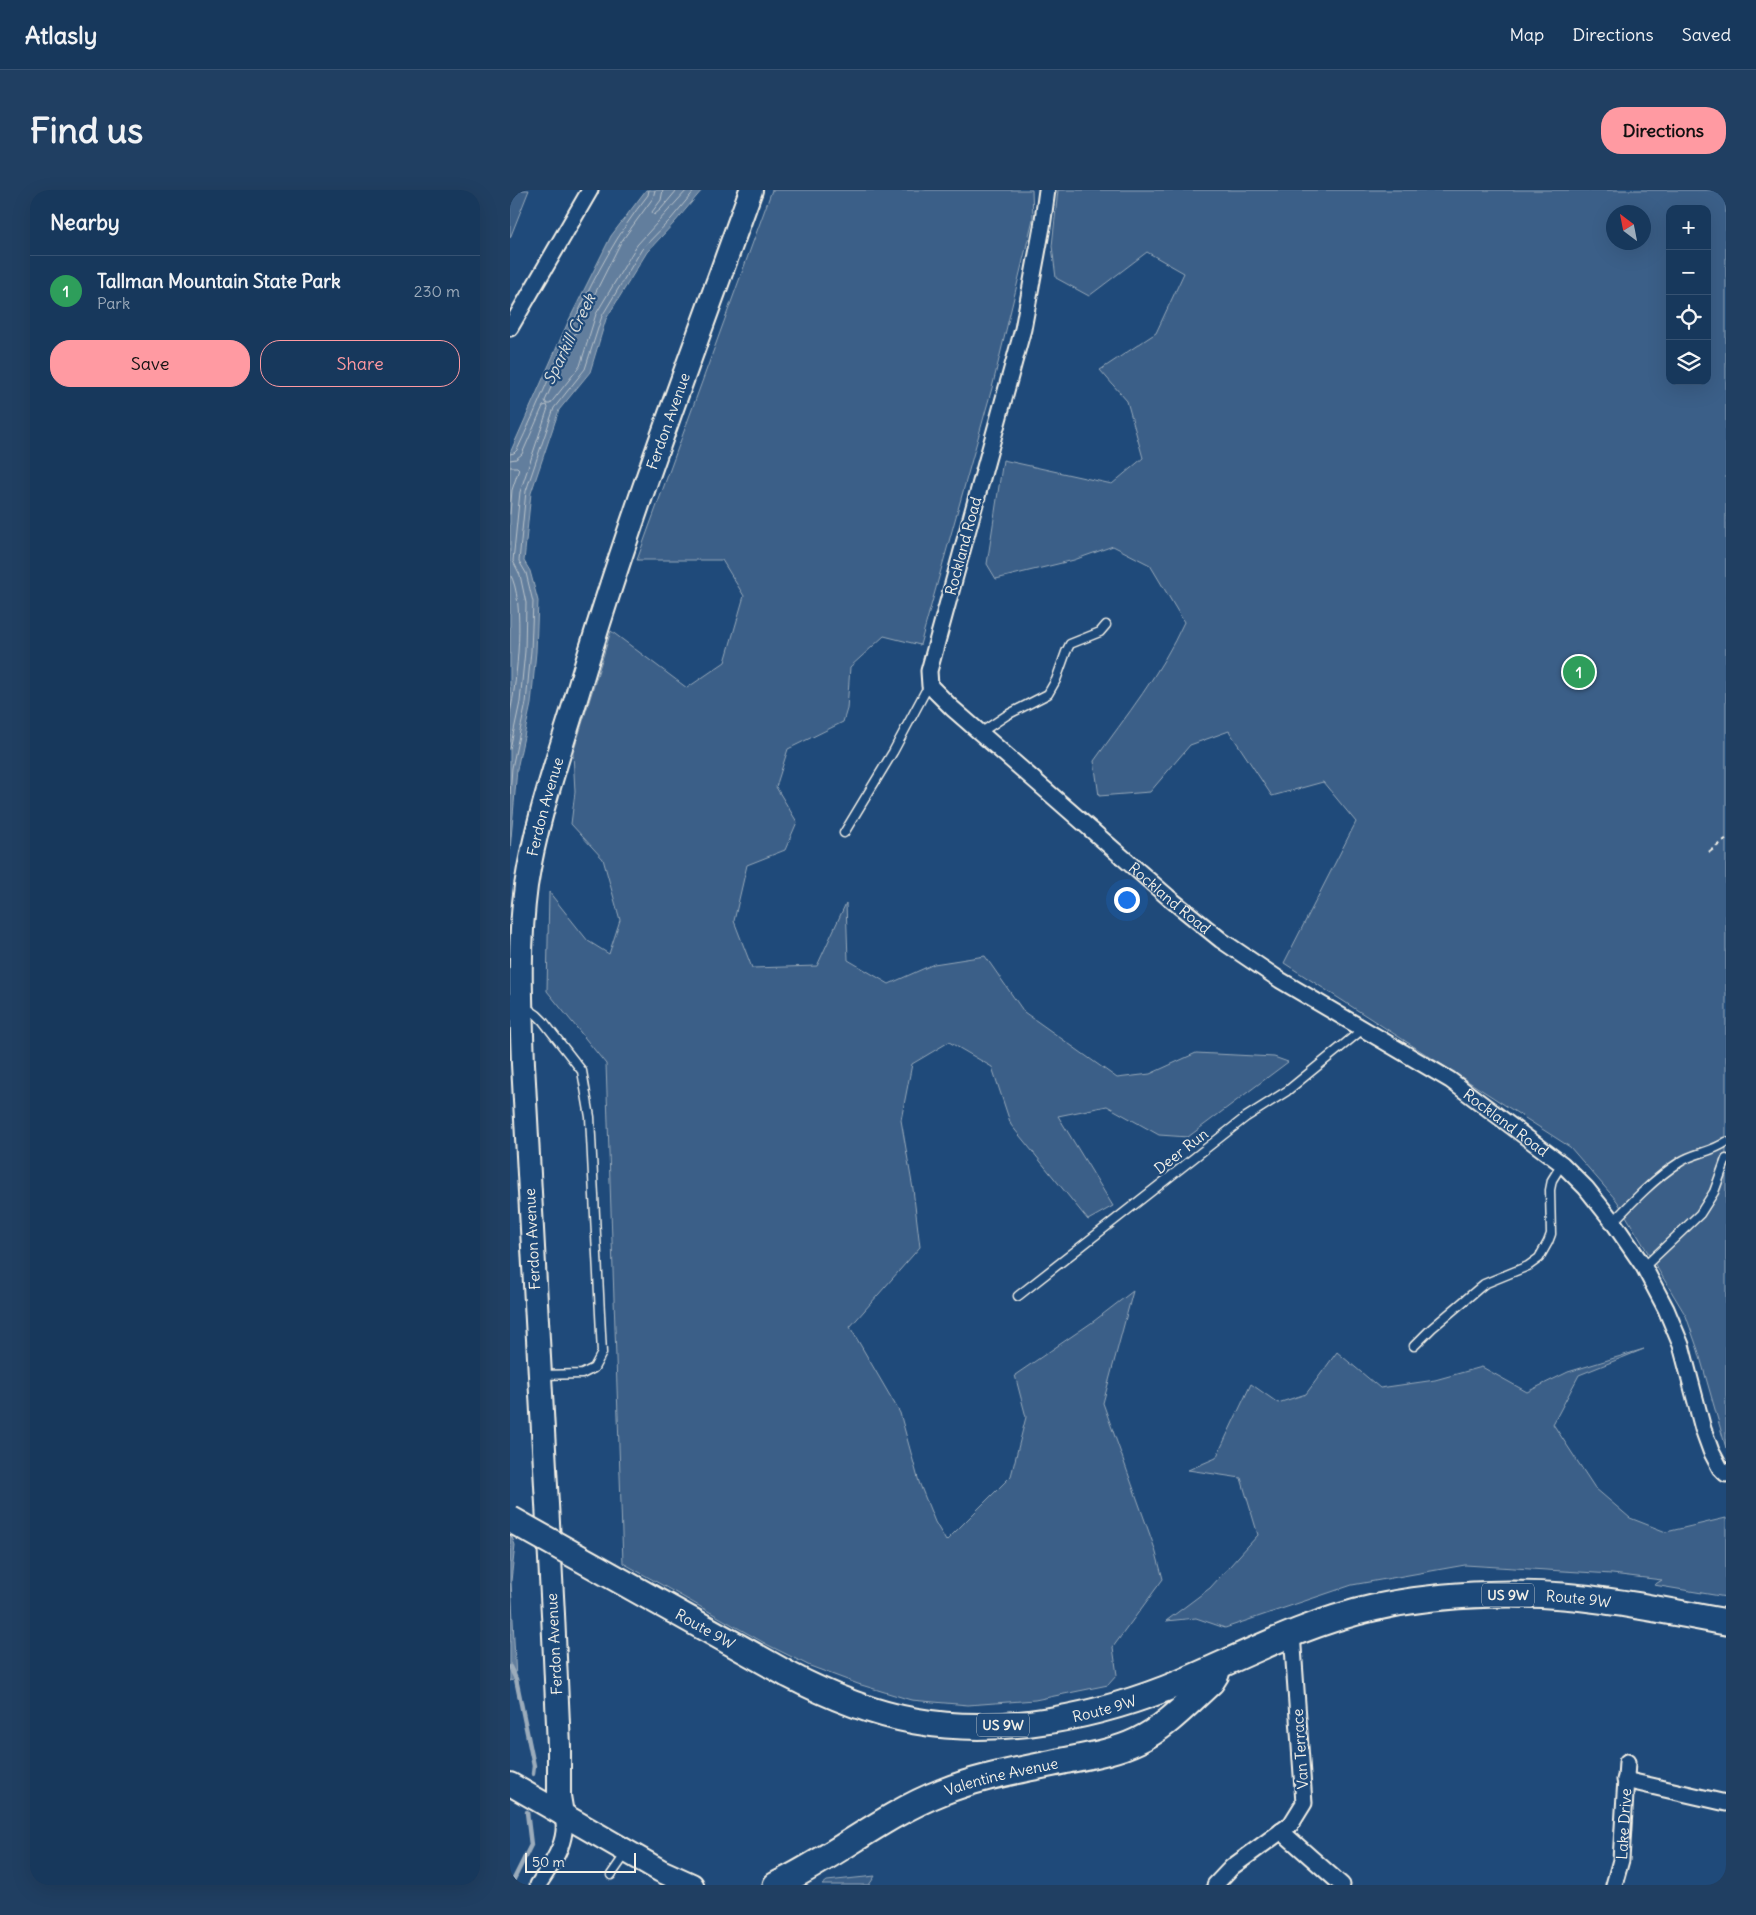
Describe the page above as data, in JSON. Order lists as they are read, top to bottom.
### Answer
{
  "streets": {
    "main road": ["US 9W", "Route 9W", "Valentine Avenue"],
    "street": [
      "Ferdon Avenue",
      "Rockland Road",
      "Van Terrace",
      "Lake Drive"
    ],
    "lane": ["Deer Run"]
  },
  "crossings": [
    ["Rockland Road", "Deer Run"],
    ["Route 9W", "Van Terrace"],
    ["Route 9W", "Valentine Avenue"]
  ],
  "water": ["Sparkill Creek"],
  "scale_bar": "50 m",
  "north": "top left",
  "page": {
    "header": "Atlasly",
    "nav": ["Map", "Directions", "Saved"],
    "buttons": [
      "Directions",
      ["Save", "Share"]
    ],
    "title": "Find us",
    "heading": "Nearby",
    "map_buttons": ["+", "−"],
    "list": [
      {
        "mark": "1",
        "name": "Tallman Mountain State Park",
        "note": "Park",
        "value": "230 m"
      }
    ],
    "pins": "1",
    "scale": "50 m"
  }
}
